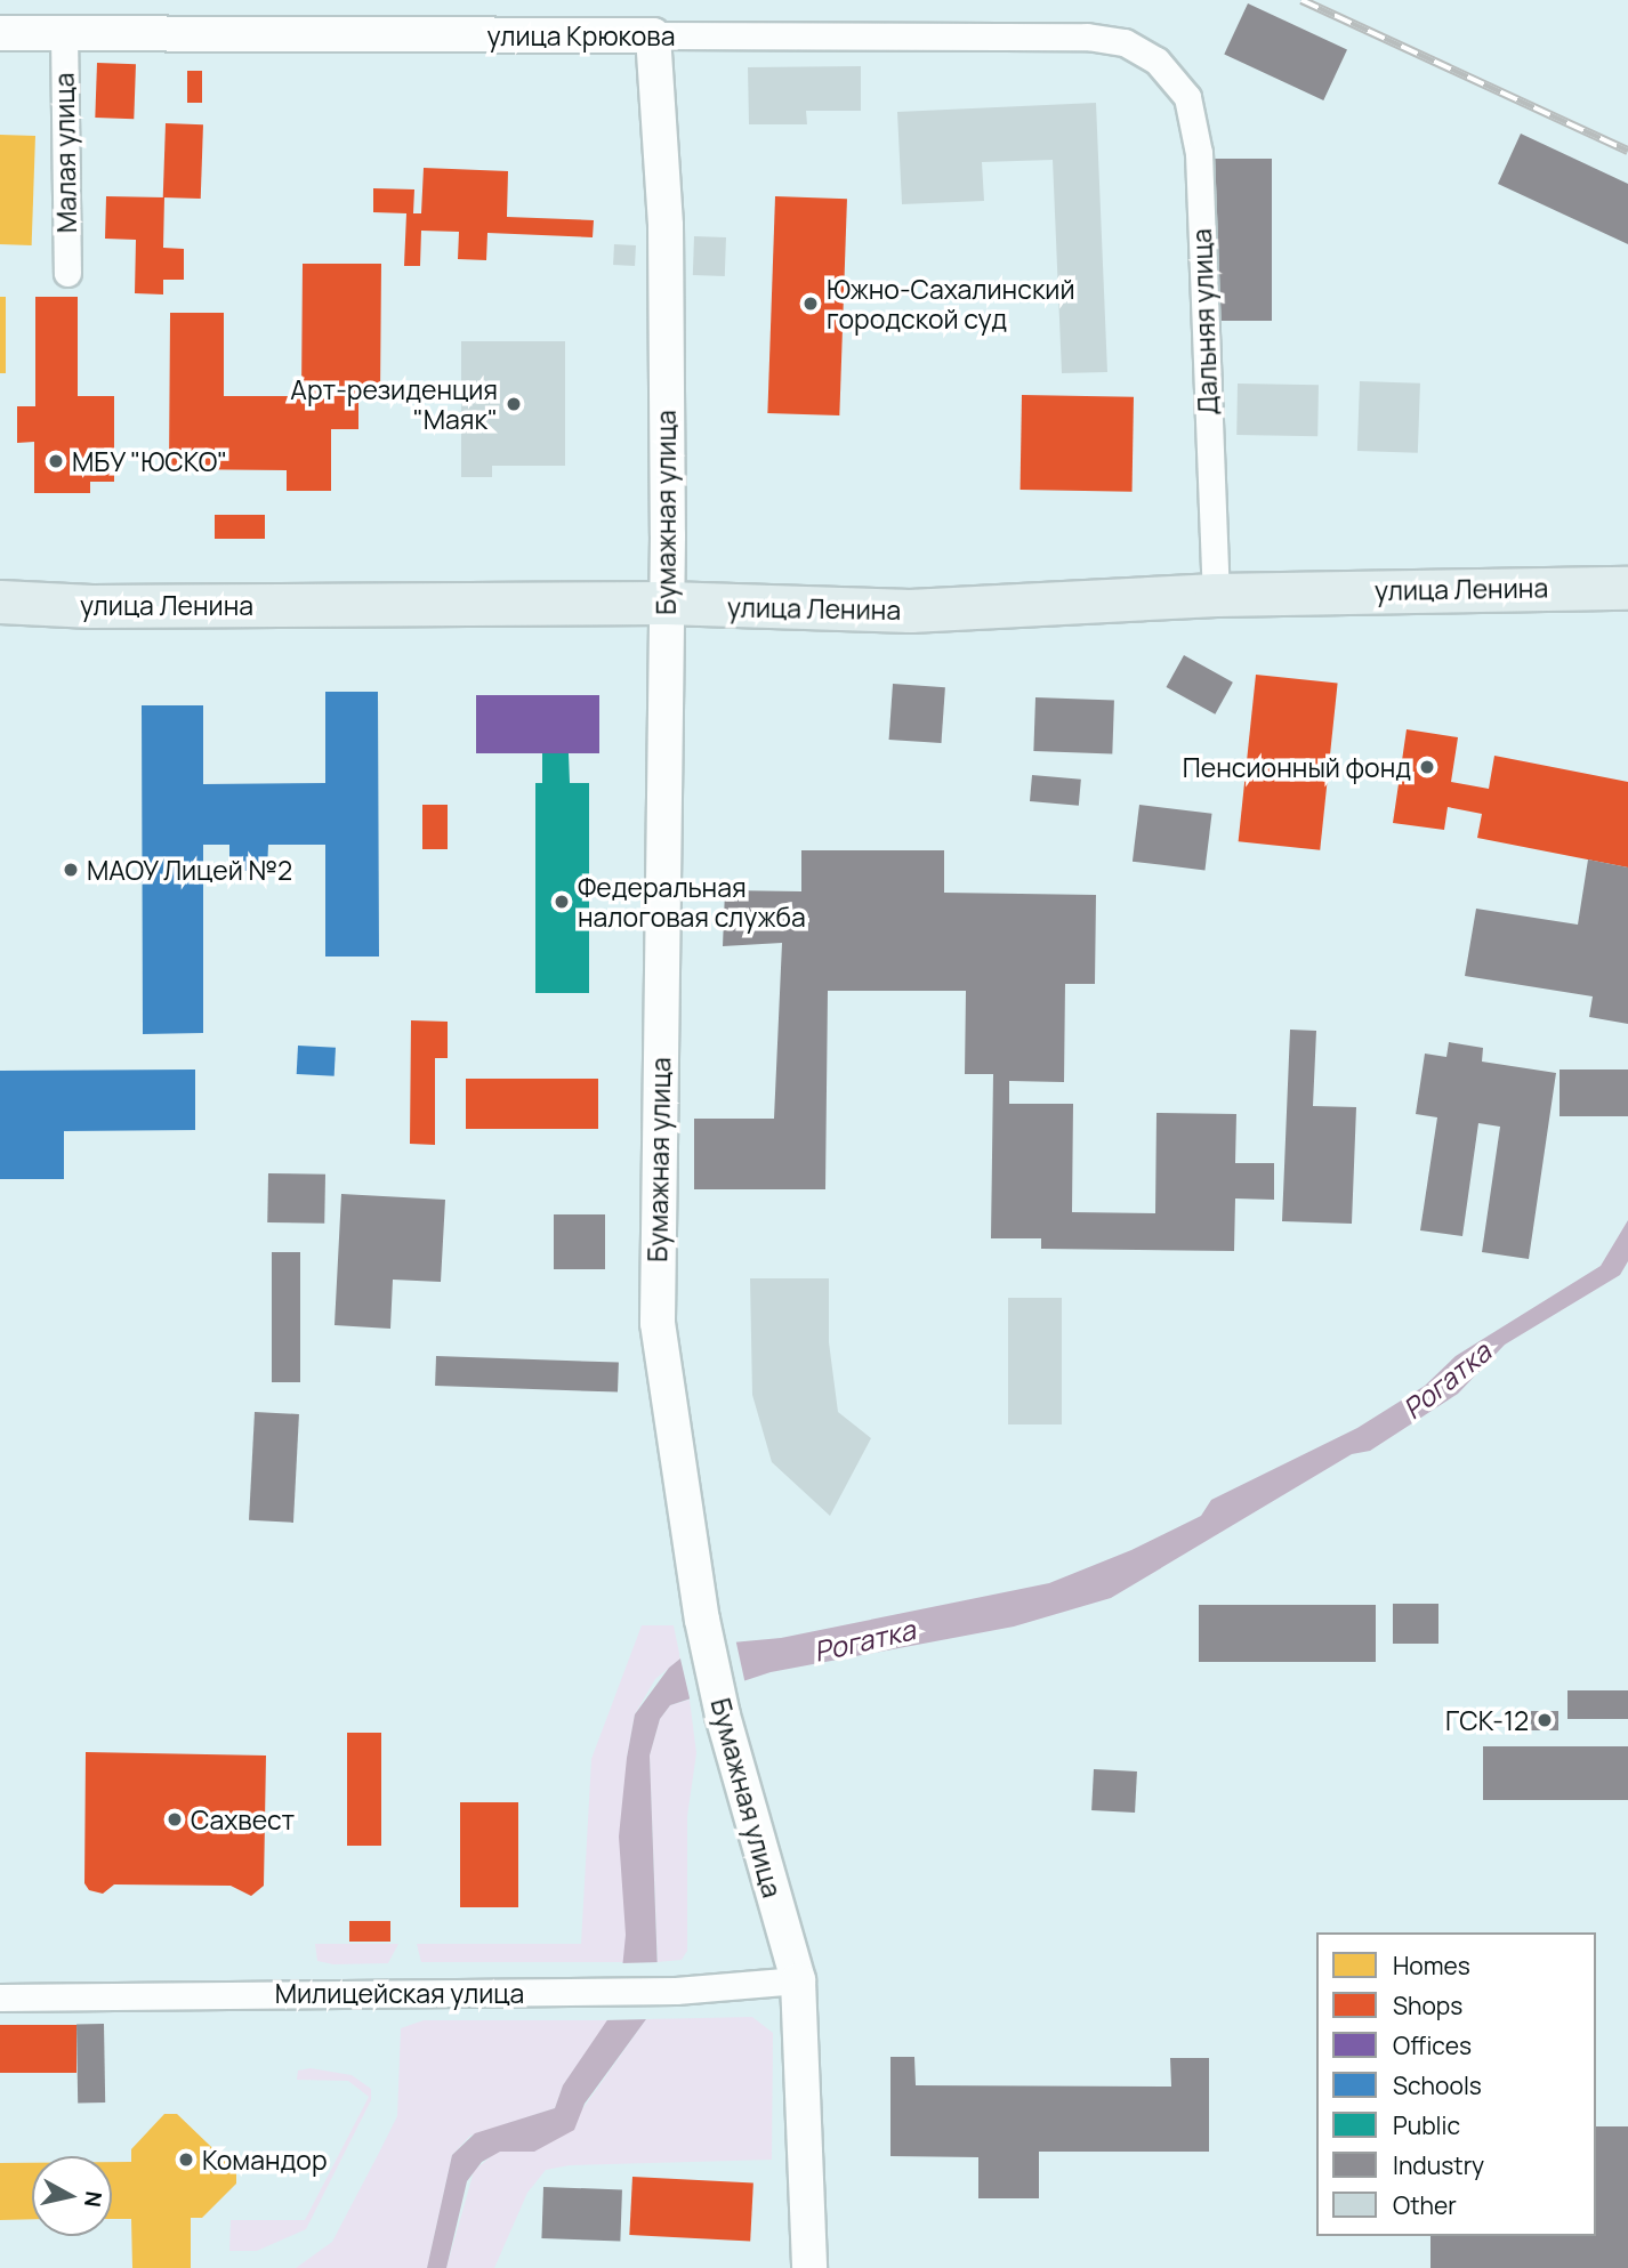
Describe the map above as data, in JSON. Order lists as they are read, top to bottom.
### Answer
{
  "streets": {
    "main road": ["улица Ленина"],
    "street": [
      "улица Крюкова",
      "Малая улица",
      "Дальняя улица",
      "Бумажная улица",
      "Милицейская улица"
    ]
  },
  "crossings": [
    ["улица Крюкова", "Малая улица"],
    ["улица Крюкова", "Дальняя улица"],
    ["улица Крюкова", "Бумажная улица"],
    ["Дальняя улица", "улица Ленина"],
    ["Бумажная улица", "улица Ленина"],
    ["Бумажная улица", "Милицейская улица"]
  ],
  "water": ["Рогатка"],
  "places": [
    "Южно-Сахалинский городской суд",
    "Арт-резиденция \"Маяк\"",
    "МБУ \"ЮСКО\"",
    "Пенсионный фонд",
    "МАОУ Лицей №2",
    "Федеральная налоговая служба",
    "ГСК-12",
    "Сахвест",
    "Командор"
  ],
  "legend": [
    "Homes",
    "Shops",
    "Offices",
    "Schools",
    "Public",
    "Industry",
    "Other"
  ],
  "north": "right"
}
